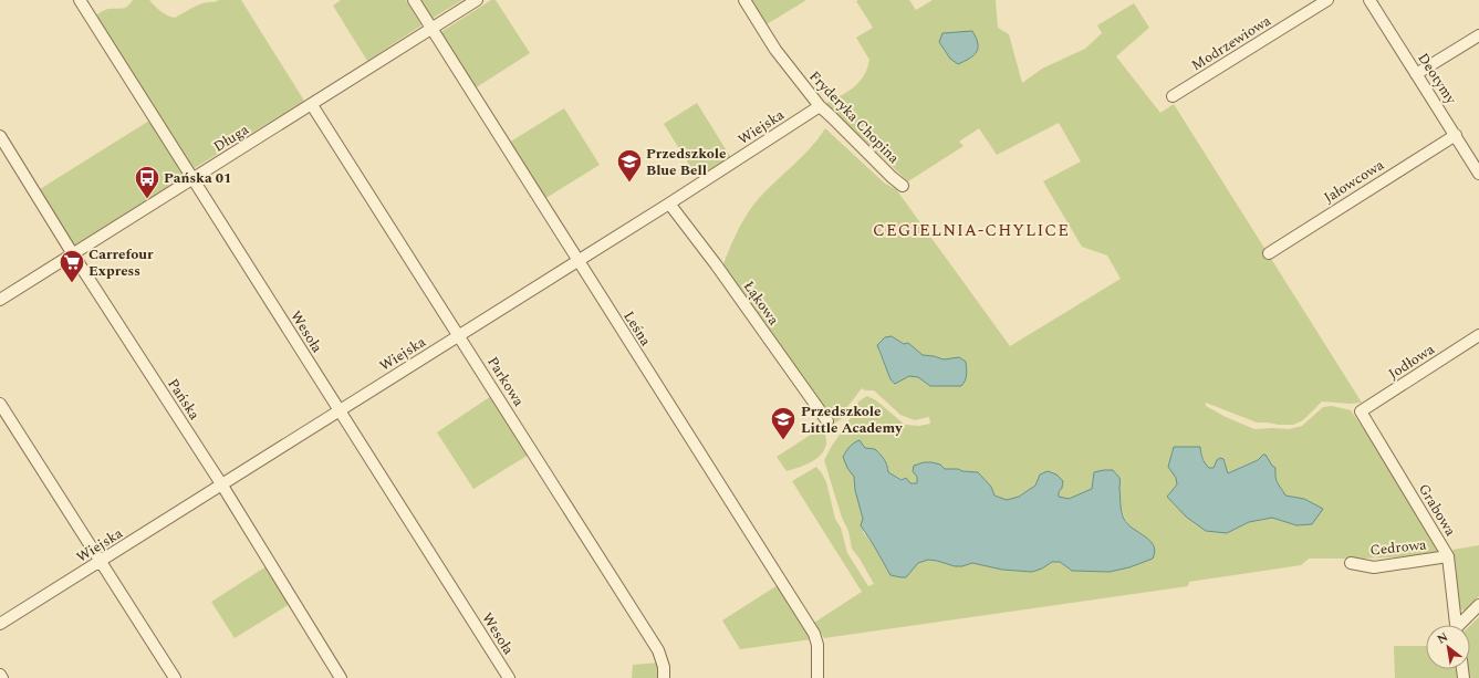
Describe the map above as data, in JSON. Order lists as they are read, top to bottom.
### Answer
{
  "streets": {
    "street": [
      "Modrzewiowa",
      "Deotymy",
      "Fryderyka Chopina",
      "Wiejska",
      "Długa",
      "Jałowcowa",
      "Łąkowa",
      "Leśna",
      "Wesoła",
      "Jodłowa",
      "Parkowa",
      "Pańska",
      "Grabowa",
      "Cedrowa"
    ]
  },
  "crossings": [
    ["Deotymy", "Jałowcowa"],
    ["Fryderyka Chopina", "Wiejska"],
    ["Wiejska", "Łąkowa"],
    ["Wiejska", "Leśna"],
    ["Wiejska", "Wesoła"],
    ["Wiejska", "Parkowa"],
    ["Wiejska", "Pańska"],
    ["Długa", "Leśna"],
    ["Długa", "Wesoła"],
    ["Długa", "Parkowa"],
    ["Długa", "Pańska"],
    ["Jodłowa", "Grabowa"],
    ["Grabowa", "Cedrowa"]
  ],
  "districts": ["CEGIELNIA-CHYLICE"],
  "places": {
    "school or university": ["Przedszkole Blue Bell", "Przedszkole Little Academy"],
    "bus stop": ["Pańska 01"],
    "supermarket": ["Carrefour Express"]
  },
  "north": "top left"
}
